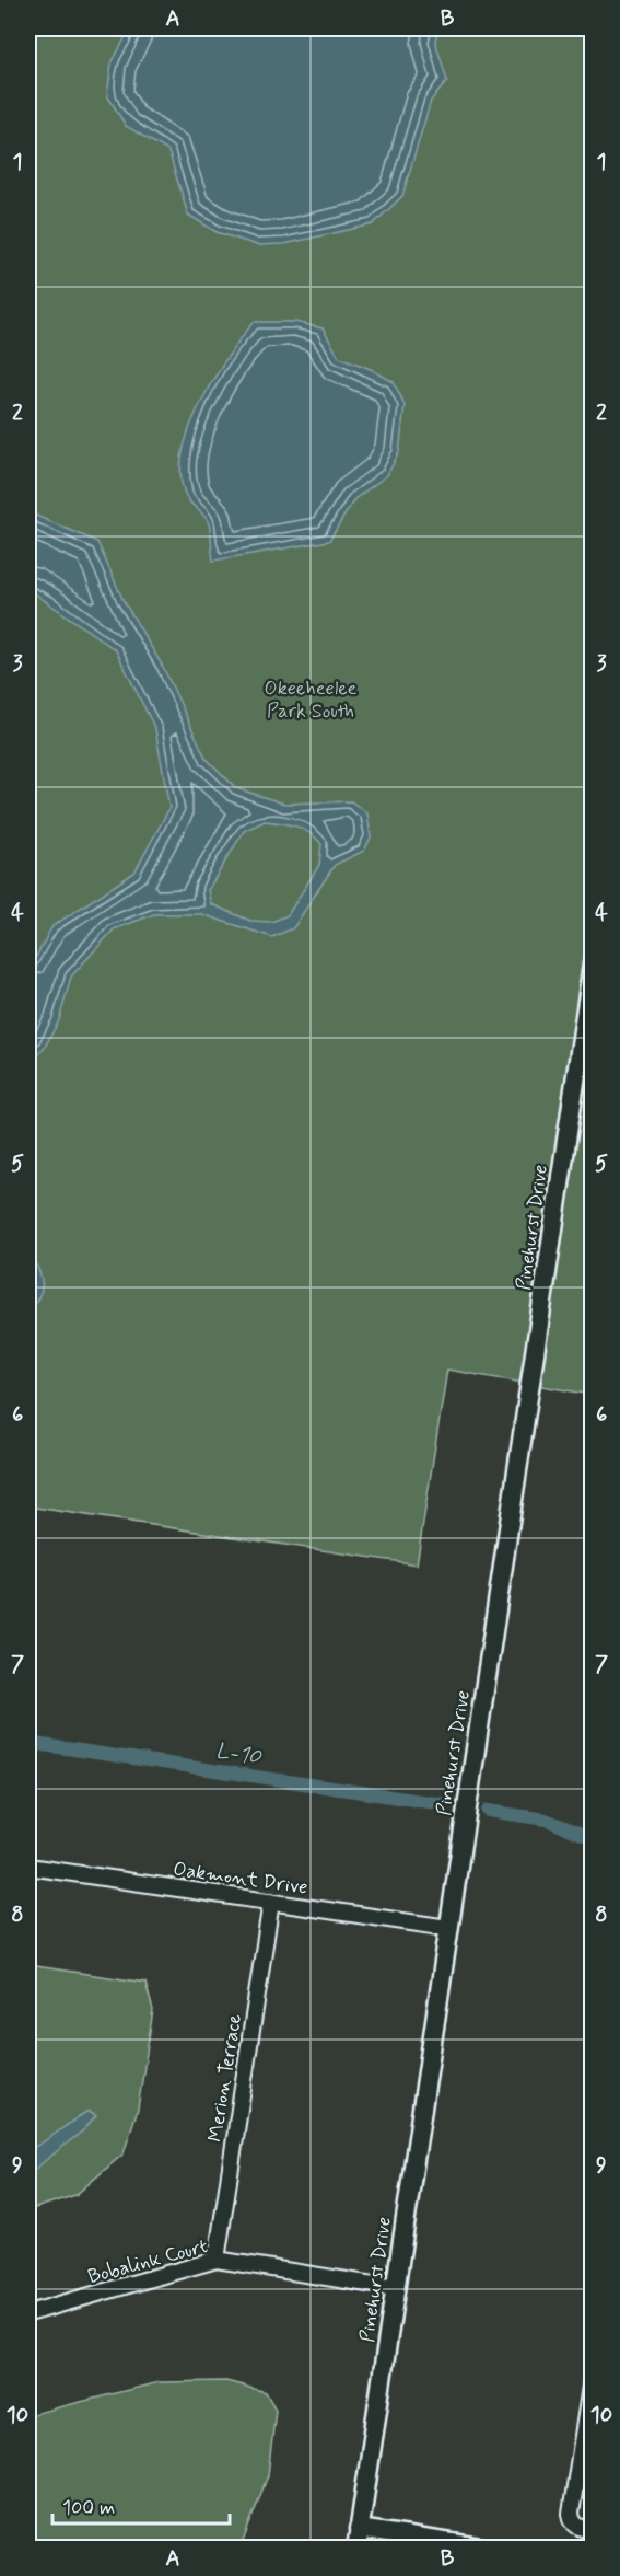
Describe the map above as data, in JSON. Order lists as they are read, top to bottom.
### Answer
{
  "streets": {
    "street": [
      "Pinehurst Drive",
      "Oakmont Drive",
      "Merion Terrace",
      "Bobalink Court"
    ]
  },
  "crossings": [
    ["Pinehurst Drive", "Oakmont Drive"],
    ["Pinehurst Drive", "Bobalink Court"],
    ["Oakmont Drive", "Merion Terrace"],
    ["Merion Terrace", "Bobalink Court"]
  ],
  "water": ["L-10"],
  "parks": ["Okeeheelee Park South"],
  "scale_bar": "100 m",
  "grid": {
    "columns": ["A", "B"],
    "rows": [
      "1",
      "2",
      "3",
      "4",
      "5",
      "6",
      "7",
      "8",
      "9",
      "10"
    ]
  }
}
